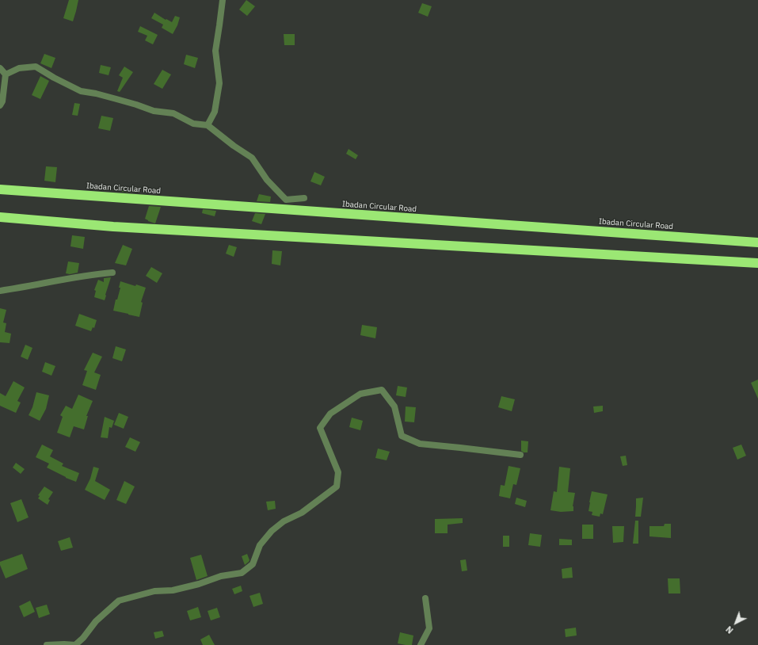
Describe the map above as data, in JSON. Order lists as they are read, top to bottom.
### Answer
{
  "streets": {
    "highway": ["Ibadan Circular Road"]
  },
  "north": "bottom left"
}
